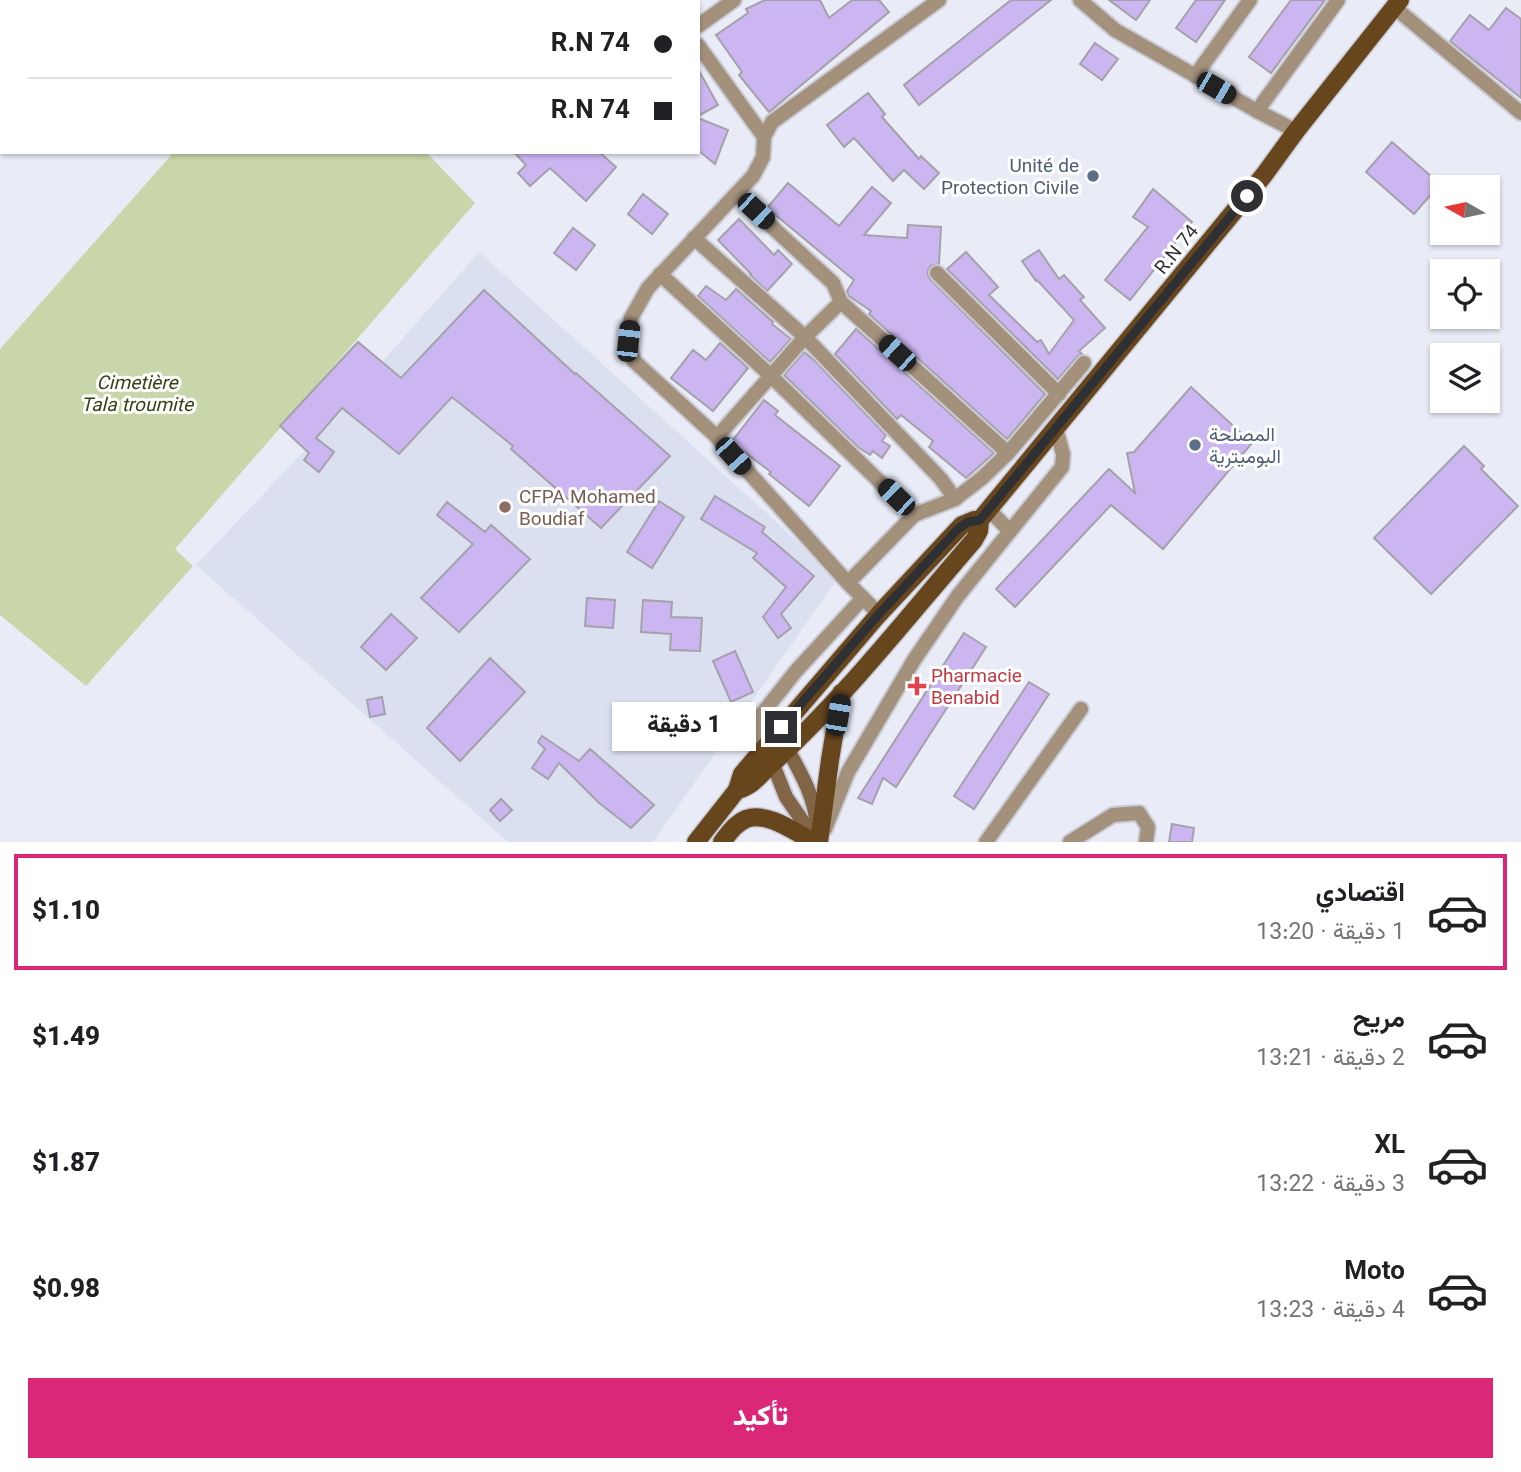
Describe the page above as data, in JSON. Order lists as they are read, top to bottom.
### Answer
{
  "streets": {
    "main road": ["R.N 74"]
  },
  "parks": ["Cimetière Tala troumite"],
  "places": {
    "other": ["Unité de Protection Civile", "المصلحة البوميترية", "CFPA Mohamed Boudiaf"],
    "health": ["Pharmacie Benabid"]
  },
  "north": "left",
  "page": {
    "banner": ["R.N 74", "R.N 74"],
    "bubble": "1 دقيقة",
    "list": [
      {
        "name": "اقتصادي",
        "note": "1 دقيقة · 13:20",
        "value": "$1.10"
      },
      {
        "name": "مريح",
        "note": "2 دقيقة · 13:21",
        "value": "$1.49"
      },
      {
        "name": "XL",
        "note": "3 دقيقة · 13:22",
        "value": "$1.87"
      },
      {
        "name": "Moto",
        "note": "4 دقيقة · 13:23",
        "value": "$0.98"
      }
    ],
    "buttons": "تأكيد"
  }
}
